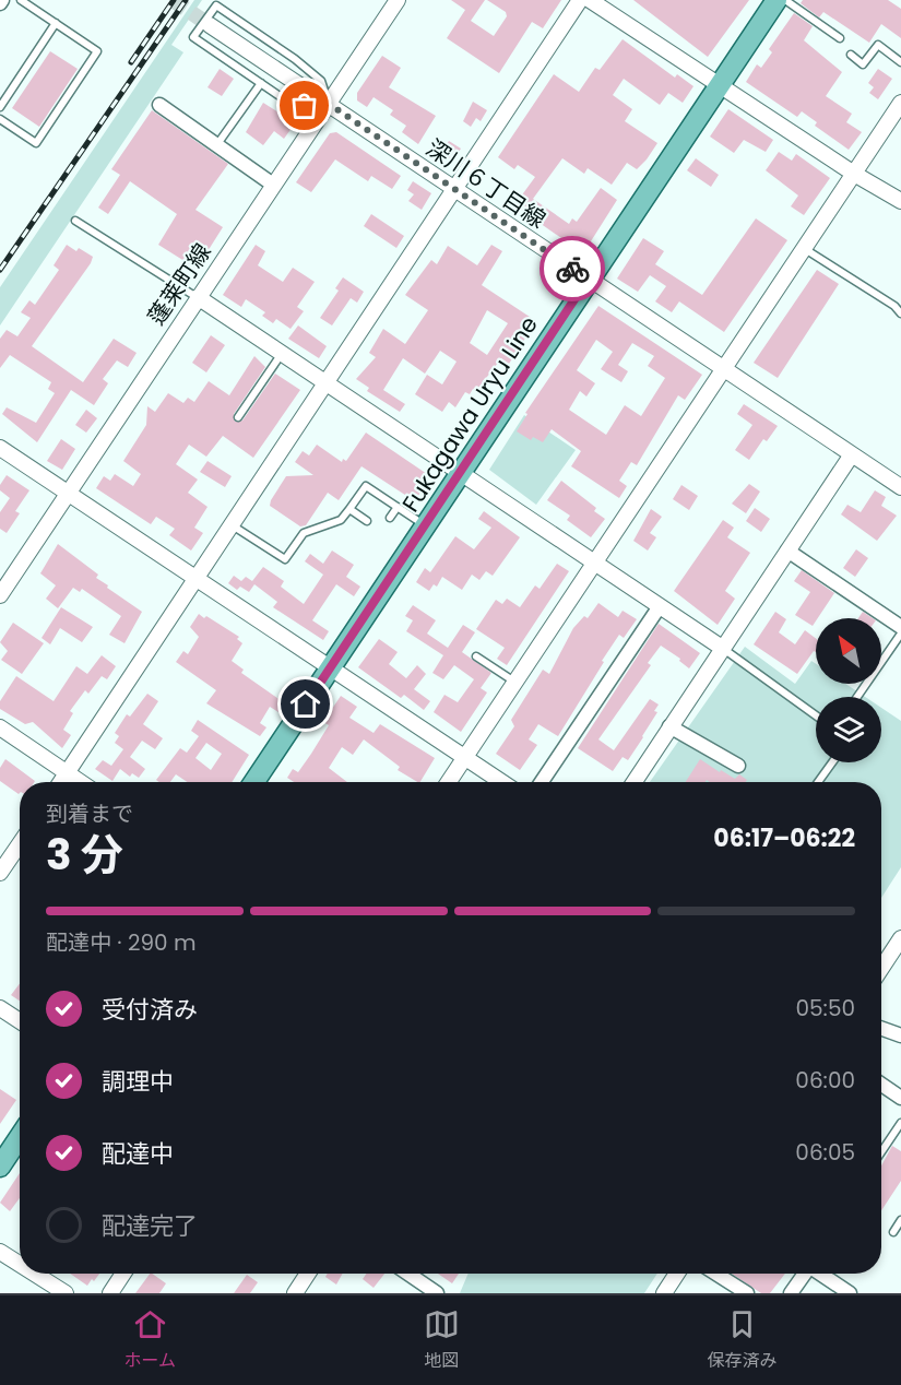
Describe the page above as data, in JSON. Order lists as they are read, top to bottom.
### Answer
{
  "streets": {
    "main road": ["Fukagawa Uryu Line"],
    "street": ["深川６丁目線", "蓬莱町線"]
  },
  "crossings": [
    ["深川６丁目線", "蓬莱町線"],
    ["深川６丁目線", "Fukagawa Uryu Line"]
  ],
  "north": "top left",
  "page": {
    "heading": ["3 分", "到着まで", "06:17–06:22"],
    "bar": "配達中 · 290 m",
    "list": [
      ["受付済み", "05:50"],
      ["調理中", "06:00"],
      ["配達中", "06:05"],
      "配達完了"
    ],
    "tabs": ["ホーム", "地図", "保存済み"]
  }
}
